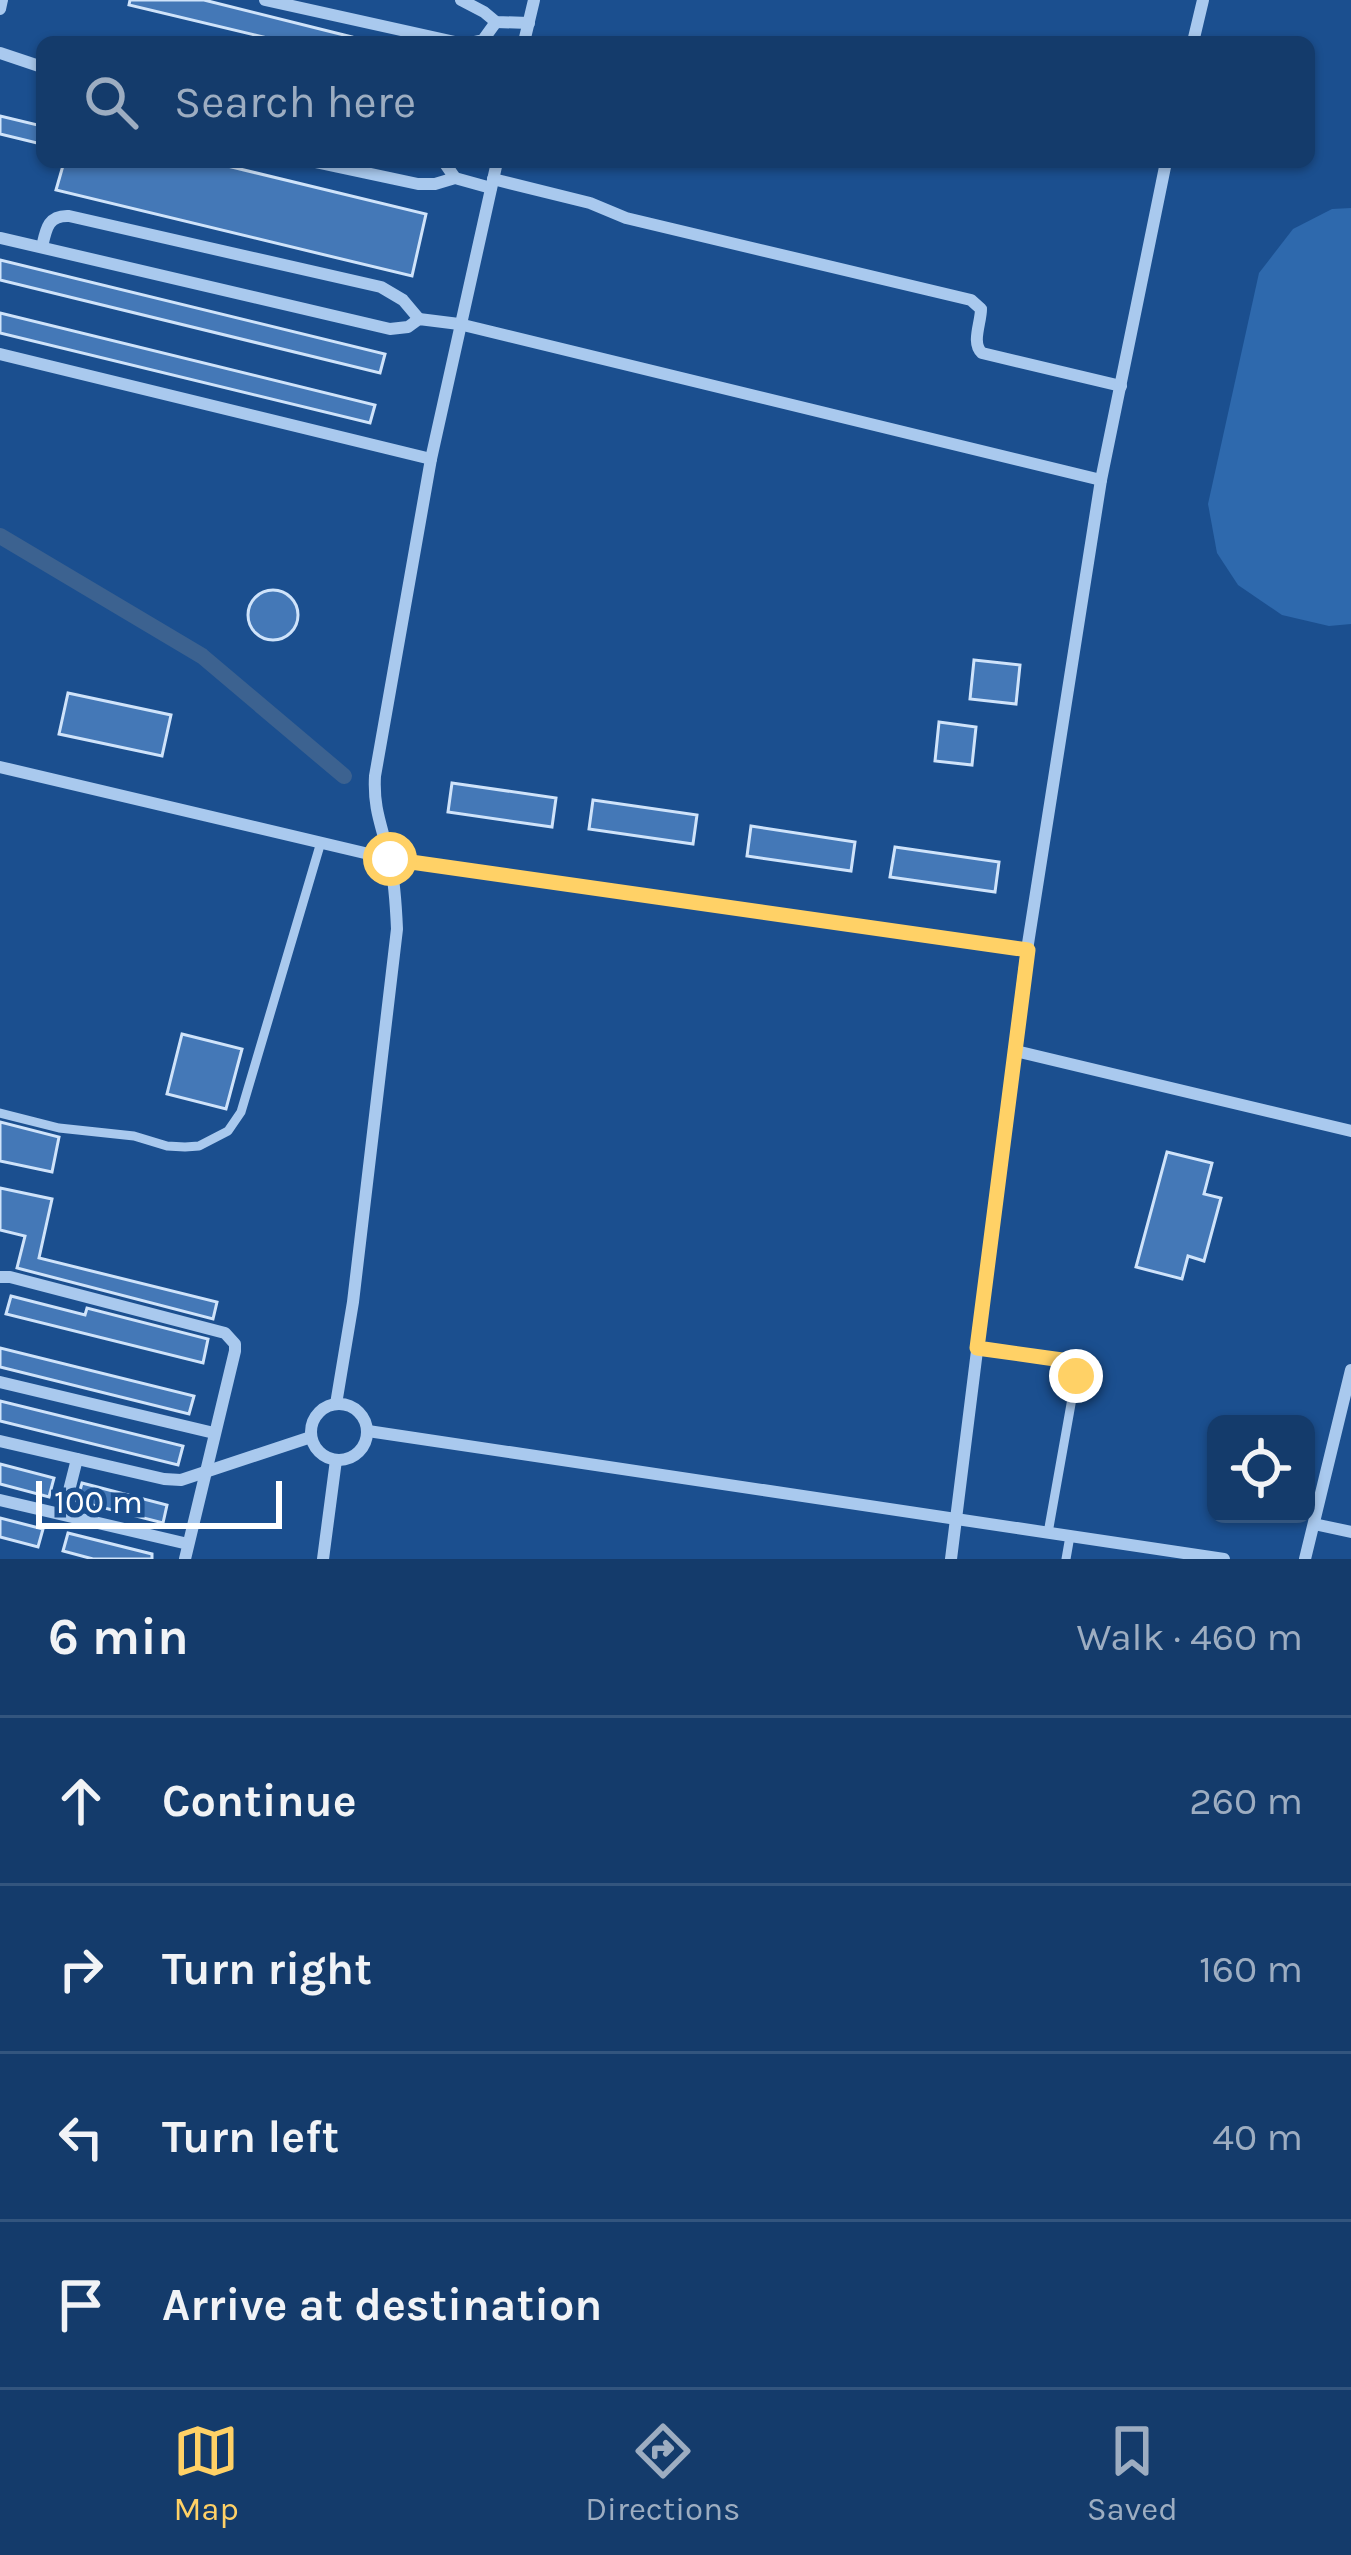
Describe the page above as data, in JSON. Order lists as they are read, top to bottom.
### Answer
{
  "scale_bar": "100 m",
  "page": {
    "search": "Search here",
    "scale": "100 m",
    "heading": ["6 min", "Walk · 460 m"],
    "list": [
      ["Continue", "260 m"],
      ["Turn right", "160 m"],
      ["Turn left", "40 m"],
      "Arrive at destination"
    ],
    "nav": ["Map", "Directions", "Saved"]
  }
}
